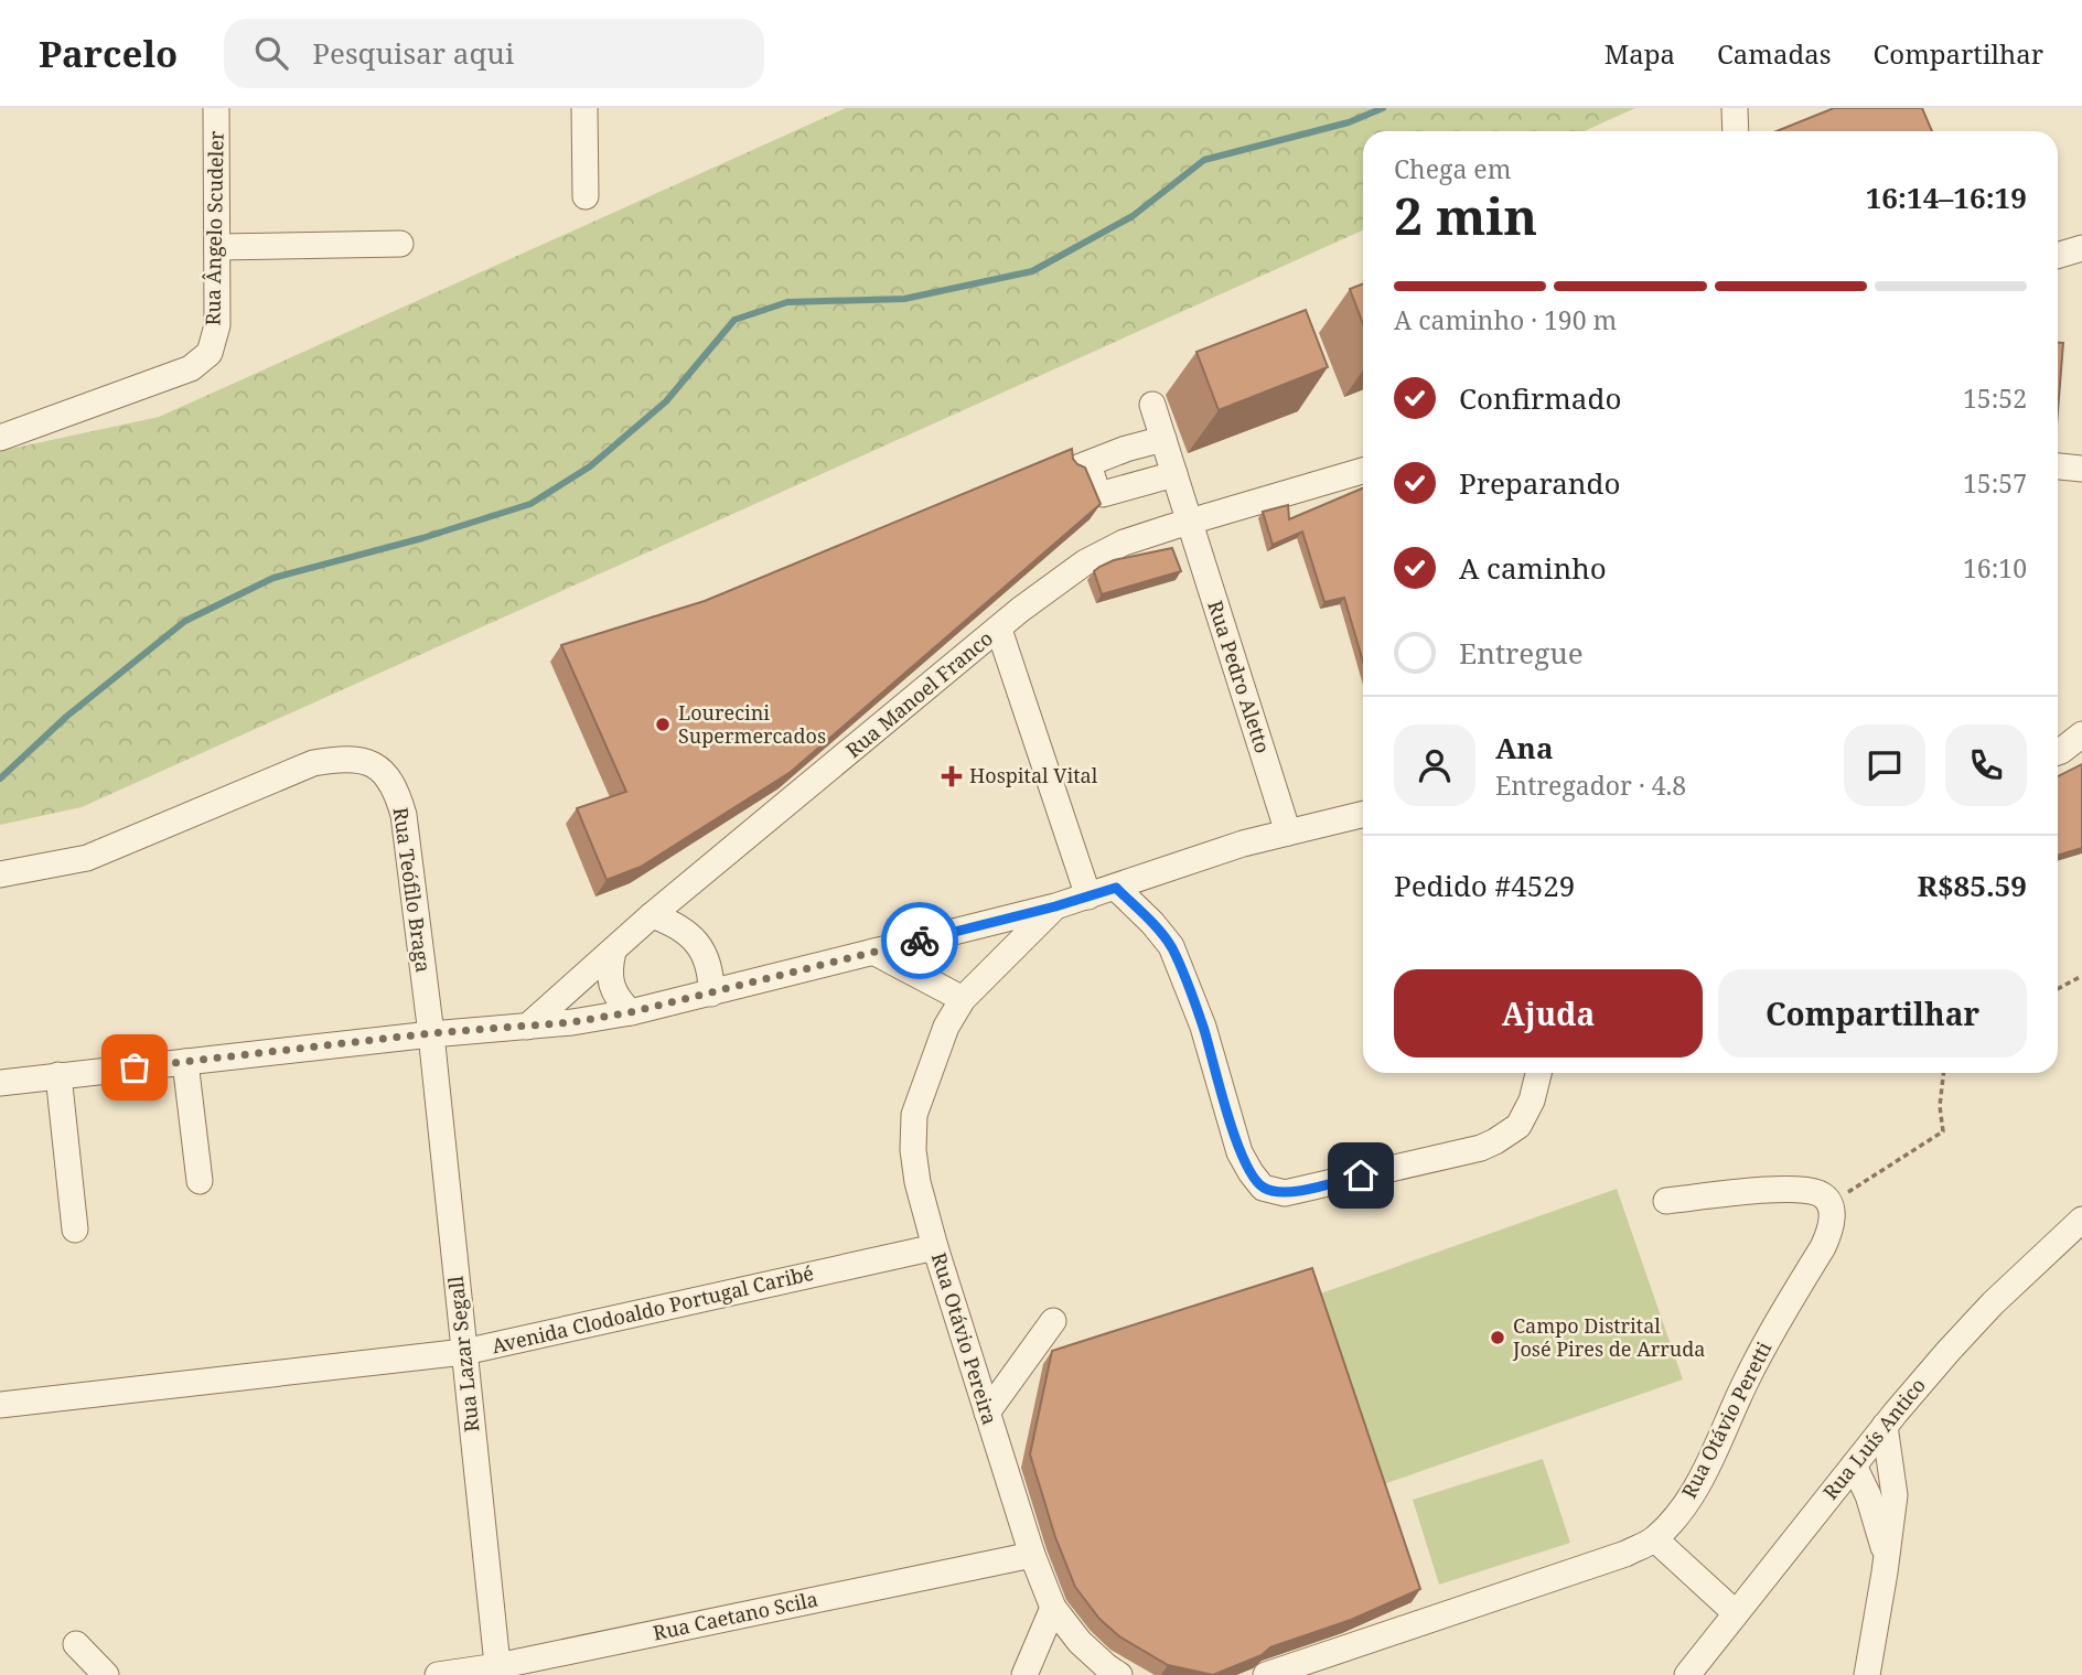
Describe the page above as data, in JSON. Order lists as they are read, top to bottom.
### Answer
{
  "streets": {
    "street": [
      "Rua Ângelo Scudeler",
      "Rua Pedro Aletto",
      "Rua Manoel Franco",
      "Rua Teófilo Braga",
      "Avenida Clodoaldo Portugal Caribé",
      "Rua Otávio Pereira",
      "Rua Lazar Segall",
      "Rua Otávio Peretti",
      "Rua Luís Antico",
      "Rua Caetano Scila"
    ]
  },
  "crossings": [
    ["Rua Pedro Aletto", "Rua Manoel Franco"],
    ["Rua Teófilo Braga", "Rua Lazar Segall"],
    ["Avenida Clodoaldo Portugal Caribé", "Rua Otávio Pereira"],
    ["Avenida Clodoaldo Portugal Caribé", "Rua Lazar Segall"],
    ["Rua Otávio Pereira", "Rua Caetano Scila"],
    ["Rua Lazar Segall", "Rua Caetano Scila"]
  ],
  "places": {
    "other": ["Lourecini Supermercados", "Campo Distrital José Pires de Arruda"],
    "health": ["Hospital Vital"]
  },
  "page": {
    "header": "Parcelo",
    "search": "Pesquisar aqui",
    "nav": ["Mapa", "Camadas", "Compartilhar"],
    "heading": ["2 min", "Chega em", "16:14–16:19"],
    "panel": [
      "Ana",
      "Entregador · 4.8",
      "Pedido #4529",
      "R$85.59"
    ],
    "bar": "A caminho · 190 m",
    "list": [
      ["Confirmado", "15:52"],
      ["Preparando", "15:57"],
      ["A caminho", "16:10"],
      "Entregue"
    ],
    "buttons": ["Ajuda", "Compartilhar"]
  }
}
